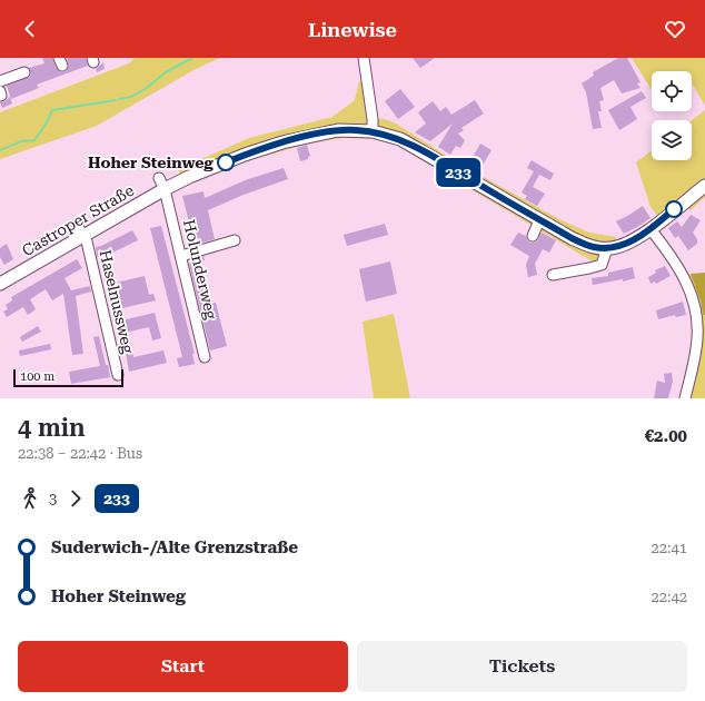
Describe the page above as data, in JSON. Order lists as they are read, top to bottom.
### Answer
{
  "streets": {
    "main road": ["Castroper Straße"],
    "street": ["Holunderweg", "Haselnussweg"]
  },
  "crossings": [
    ["Castroper Straße", "Holunderweg"],
    ["Castroper Straße", "Haselnussweg"]
  ],
  "places": ["Hoher Steinweg"],
  "lines": ["bus line 233"],
  "scale_bar": "100 m",
  "page": {
    "header": "Linewise",
    "on_map": "233",
    "scale": "100 m",
    "heading": ["4 min", "22:38 – 22:42 · Bus", "€2.00"],
    "legs": ["3", "233"],
    "list": [
      {
        "name": "Suderwich-/Alte Grenzstraße",
        "value": "22:41"
      },
      {
        "name": "Hoher Steinweg",
        "value": "22:42"
      }
    ],
    "buttons": ["Start", "Tickets"]
  }
}
